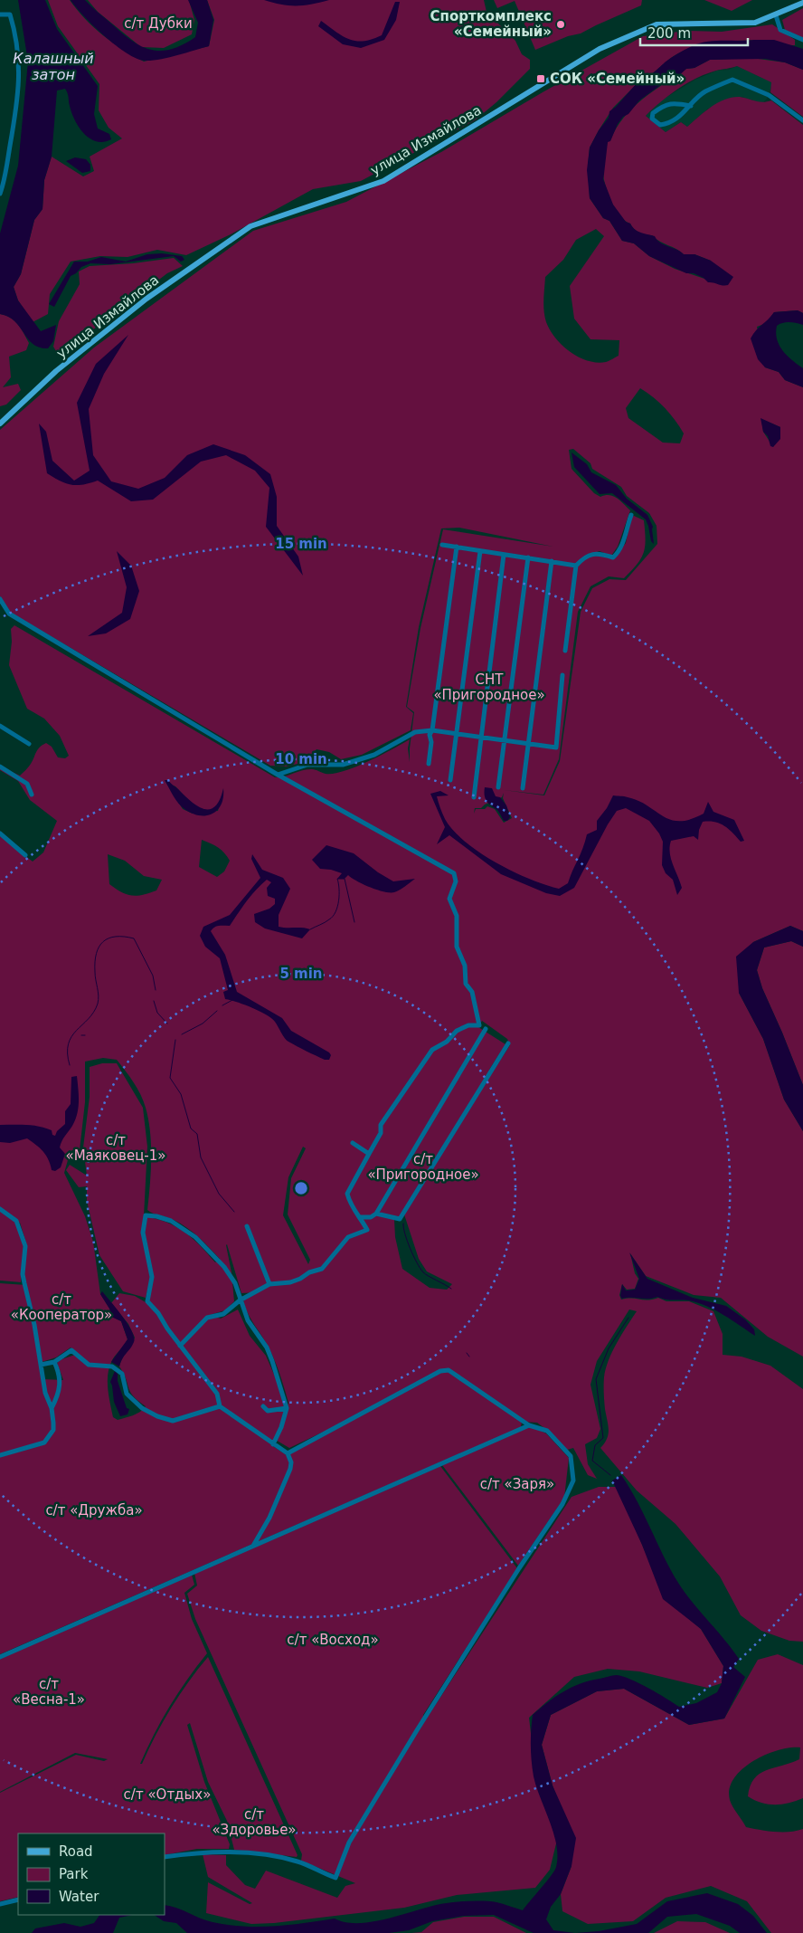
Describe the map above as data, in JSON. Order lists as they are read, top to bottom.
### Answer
{
  "streets": {
    "main road": ["улица Измайлова"]
  },
  "water": ["Калашный затон"],
  "parks": [
    "с/т Дубки",
    "СНТ «Пригородное»",
    "с/т «Маяковец-1»",
    "с/т «Пригородное»",
    "с/т «Кооператор»",
    "с/т «Заря»",
    "с/т «Дружба»",
    "с/т «Восход»",
    "с/т «Весна-1»",
    "с/т «Отдых»",
    "с/т «Здоровье»"
  ],
  "places": {
    "other": ["Спорткомплекс «Семейный»"],
    "transit": ["СОК «Семейный»"]
  },
  "legend": ["Road", "Park", "Water"],
  "scale_bar": "200 m",
  "rings": ["15 min", "10 min", "5 min"]
}
